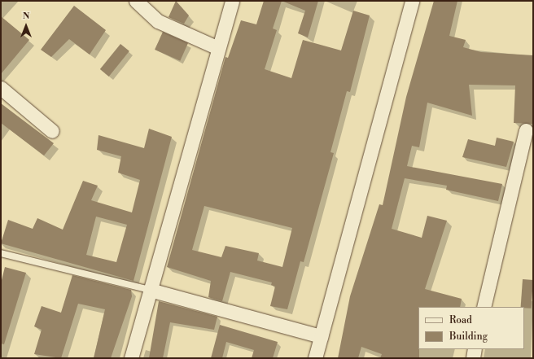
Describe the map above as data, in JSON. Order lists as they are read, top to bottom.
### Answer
{
  "legend": ["Road", "Building"],
  "north": "top"
}
